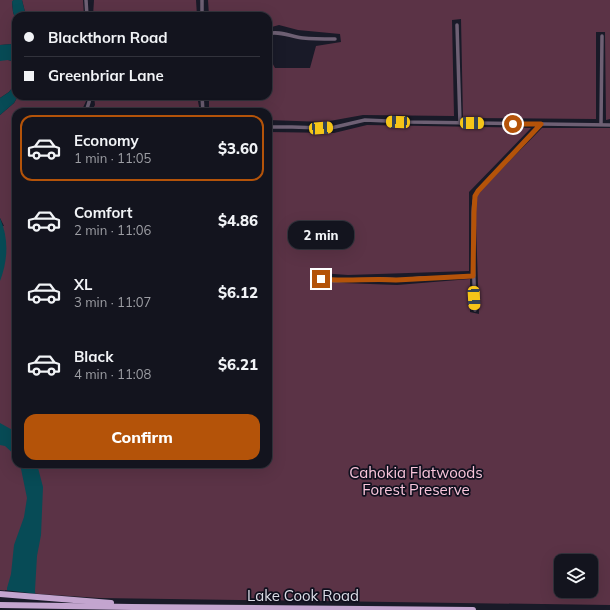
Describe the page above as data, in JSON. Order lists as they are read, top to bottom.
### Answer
{
  "streets": {
    "main road": ["Lake Cook Road"]
  },
  "parks": ["Cahokia Flatwoods Forest Preserve"],
  "page": {
    "banner": ["Blackthorn Road", "Greenbriar Lane"],
    "list": [
      {
        "name": "Economy",
        "note": "1 min · 11:05",
        "value": "$3.60"
      },
      {
        "name": "Comfort",
        "note": "2 min · 11:06",
        "value": "$4.86"
      },
      {
        "name": "XL",
        "note": "3 min · 11:07",
        "value": "$6.12"
      },
      {
        "name": "Black",
        "note": "4 min · 11:08",
        "value": "$6.21"
      }
    ],
    "bubble": "2 min",
    "buttons": "Confirm"
  }
}
